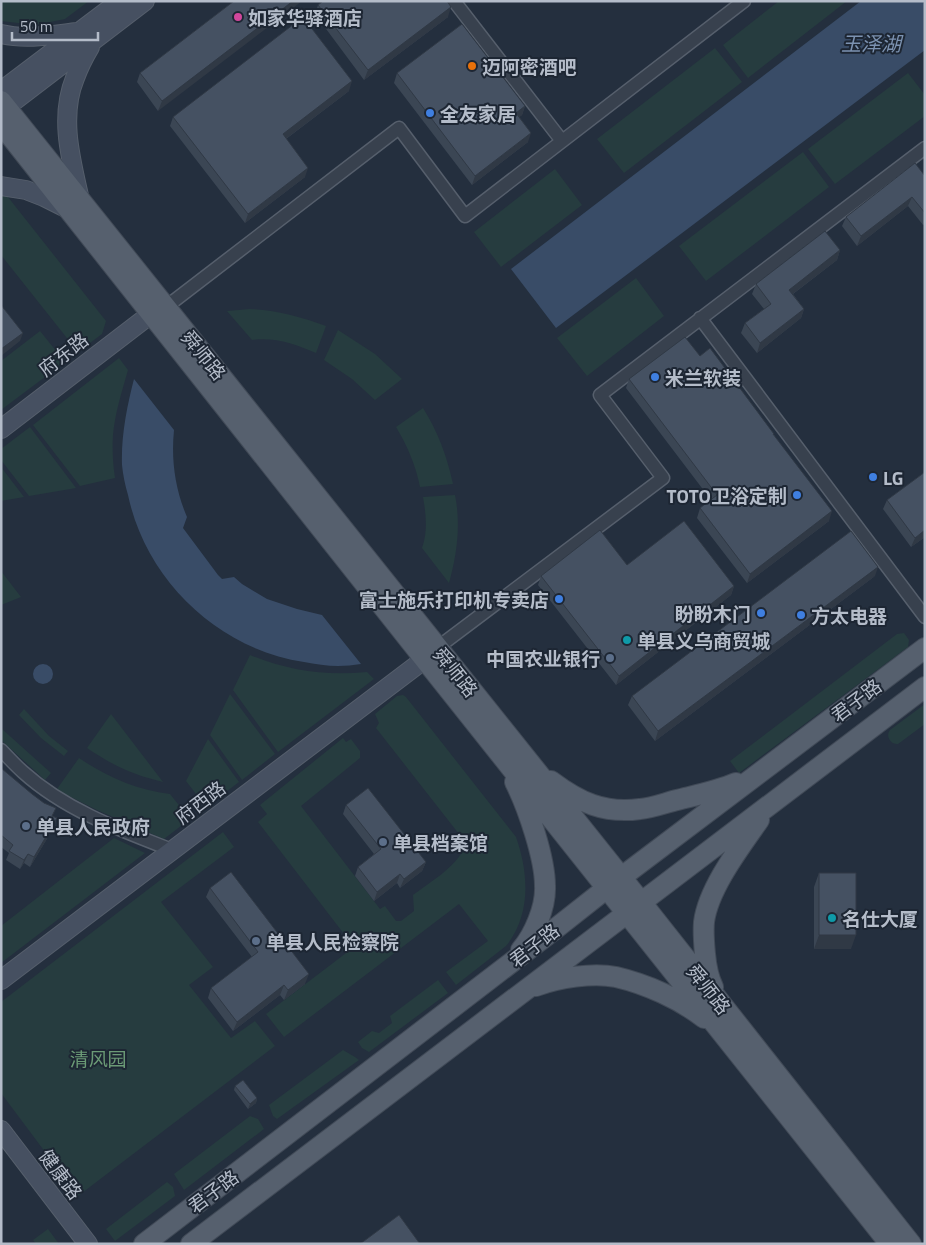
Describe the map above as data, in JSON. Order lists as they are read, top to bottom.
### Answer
{
  "streets": {
    "main road": ["舜师路", "君子路"],
    "street": ["府东路", "府西路", "健康路"]
  },
  "crossings": [
    ["府东路", "舜师路"],
    ["舜师路", "君子路"],
    ["舜师路", "府西路"]
  ],
  "water": ["玉泽湖"],
  "parks": ["清风园"],
  "places": [
    "如家华驿酒店",
    "迈阿密酒吧",
    "全友家居",
    "米兰软装",
    "LG",
    "TOTO卫浴定制",
    "富士施乐打印机专卖店",
    "盼盼木门",
    "方太电器",
    "单县义乌商贸城",
    "中国农业银行",
    "单县人民政府",
    "单县档案馆",
    "名仕大厦",
    "单县人民检察院"
  ],
  "scale_bar": "50 m"
}
